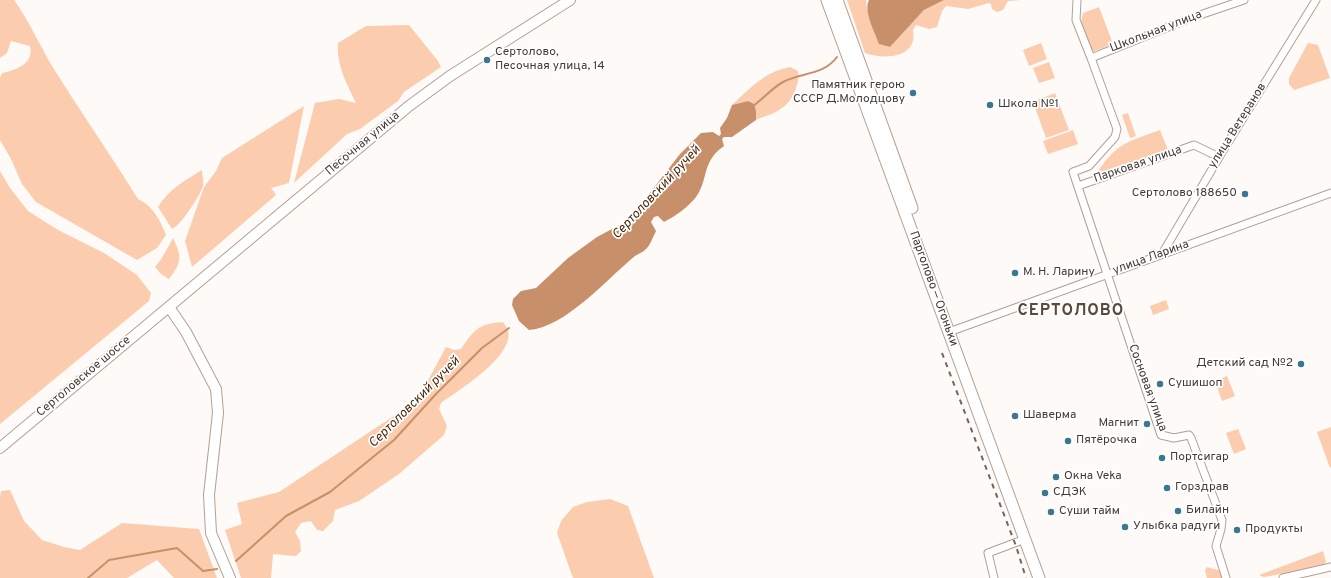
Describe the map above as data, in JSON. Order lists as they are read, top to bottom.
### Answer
{
  "streets": {
    "main road": ["Песочная улица", "Парголово — Огоньки", "Сертоловское шоссе"],
    "street": [
      "Школьная улица",
      "улица Ветеранов",
      "Парковая улица",
      "улица Ларина",
      "Сосновая улица"
    ]
  },
  "crossings": [
    ["Школьная улица", "Сосновая улица"],
    ["улица Ветеранов", "Парковая улица"],
    ["улица Ветеранов", "улица Ларина"],
    ["Песочная улица", "Сертоловское шоссе"],
    ["Парковая улица", "Сосновая улица"],
    ["улица Ларина", "Парголово — Огоньки"],
    ["улица Ларина", "Сосновая улица"]
  ],
  "districts": ["СЕРТОЛОВО"],
  "water": ["Сертоловский ручей"],
  "places": [
    "Сертолово, Песочная улица, 14",
    "Памятник герою СССР Д.Молодцову",
    "Школа №1",
    "Сертолово 188650",
    "М. Н. Ларину",
    "Детский сад №2",
    "Сушишоп",
    "Шаверма",
    "Магнит",
    "Пятёрочка",
    "Портсигар",
    "Окна Veka",
    "Горздрав",
    "СДЭК",
    "Билайн",
    "Суши тайм",
    "Улыбка радуги",
    "Продукты"
  ]
}
